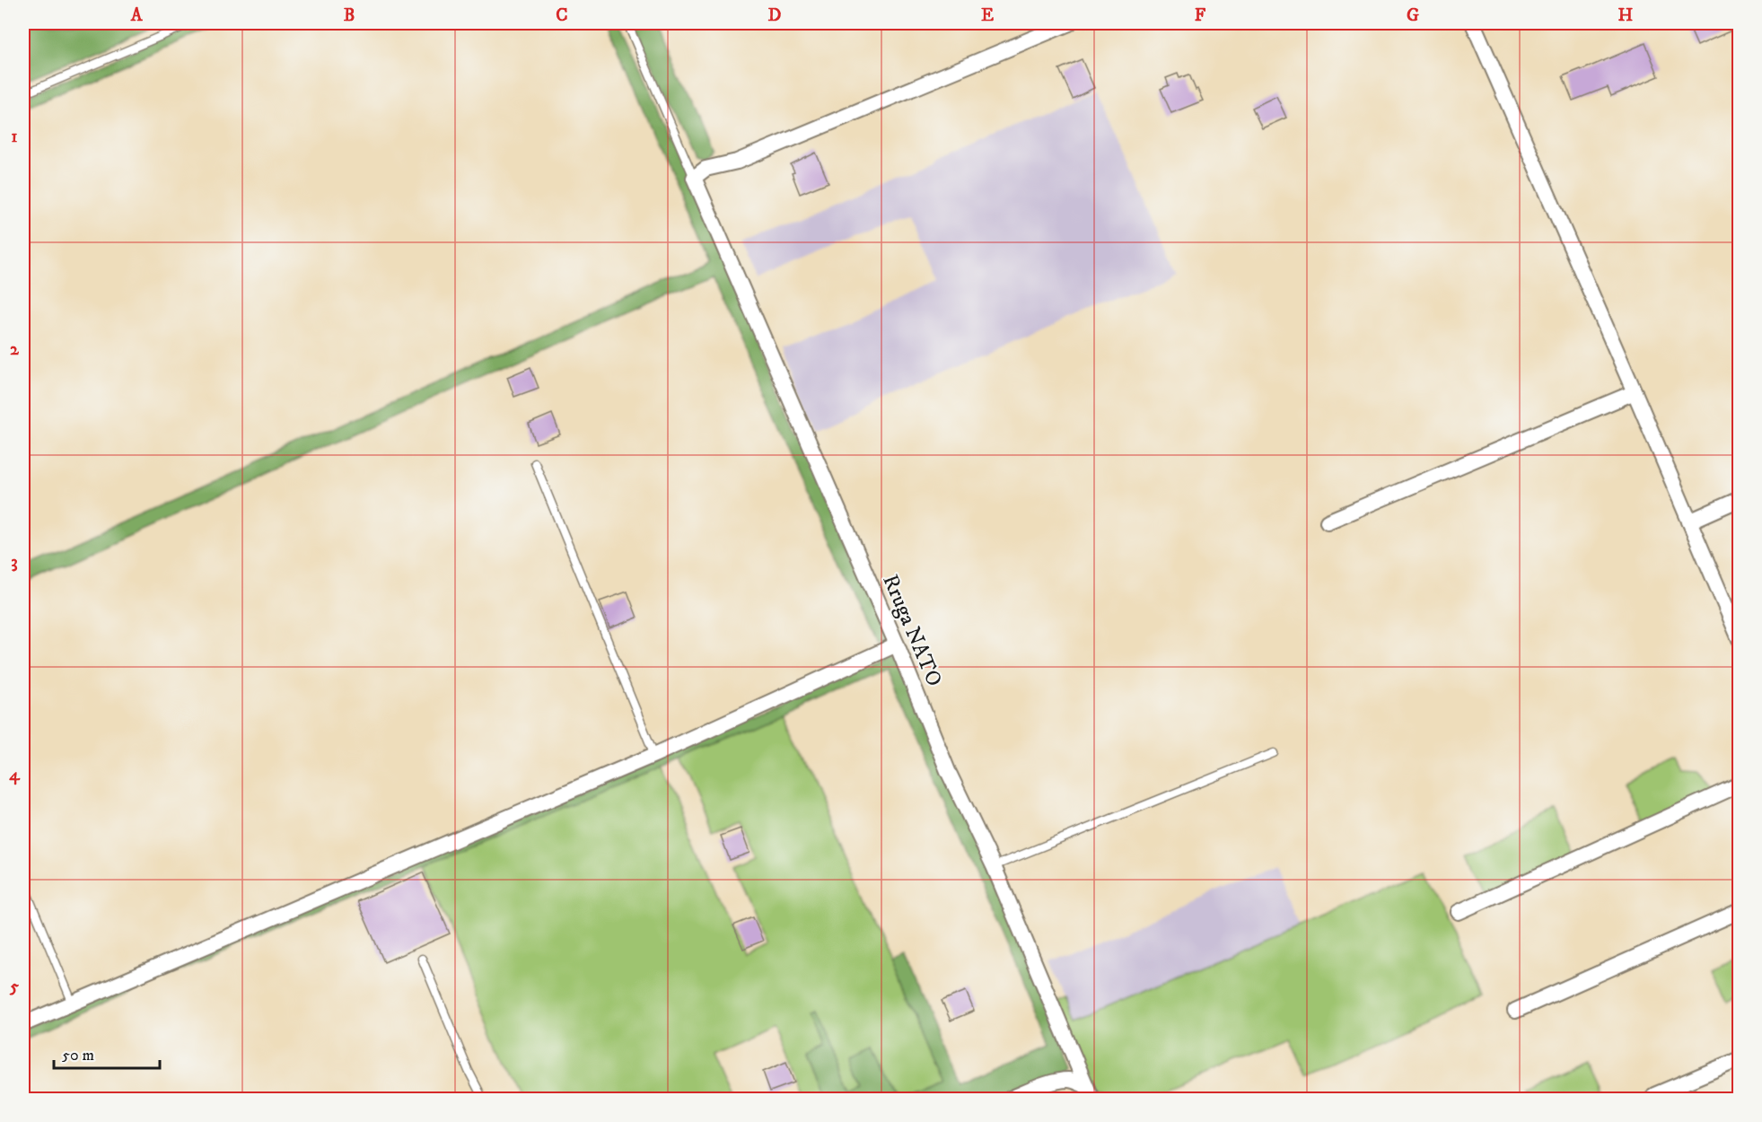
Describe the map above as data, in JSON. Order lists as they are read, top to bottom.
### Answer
{
  "streets": {
    "street": ["Rruga NATO"]
  },
  "scale_bar": "50 m",
  "grid": {
    "columns": [
      "A",
      "B",
      "C",
      "D",
      "E",
      "F",
      "G",
      "H"
    ],
    "rows": [
      "1",
      "2",
      "3",
      "4",
      "5"
    ]
  }
}
